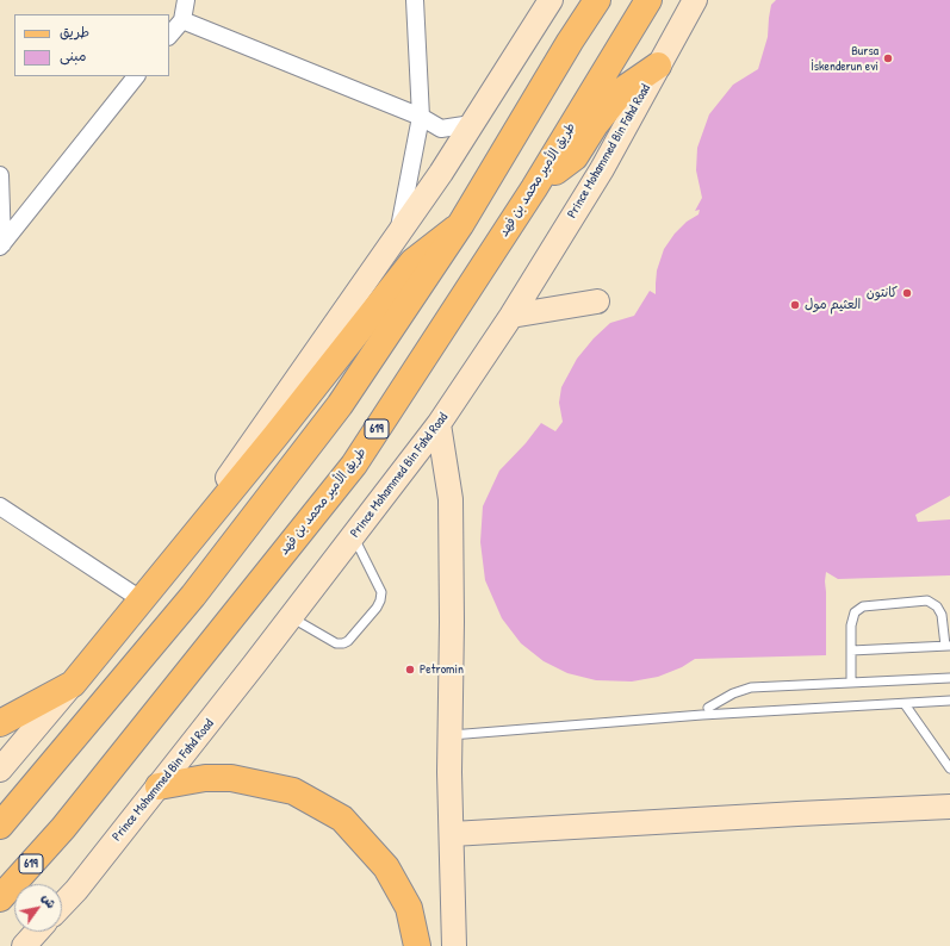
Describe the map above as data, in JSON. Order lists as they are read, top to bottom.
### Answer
{
  "streets": {
    "main road": ["Prince Mohammed Bin Fahd Road", "طريق الأمير محمد بن فهد", "619"]
  },
  "places": [
    "Bursa İskenderun evi",
    "كانتون",
    "العثيم مول",
    "Petromin"
  ],
  "legend": ["طريق", "مبنى"],
  "north": "top right"
}
